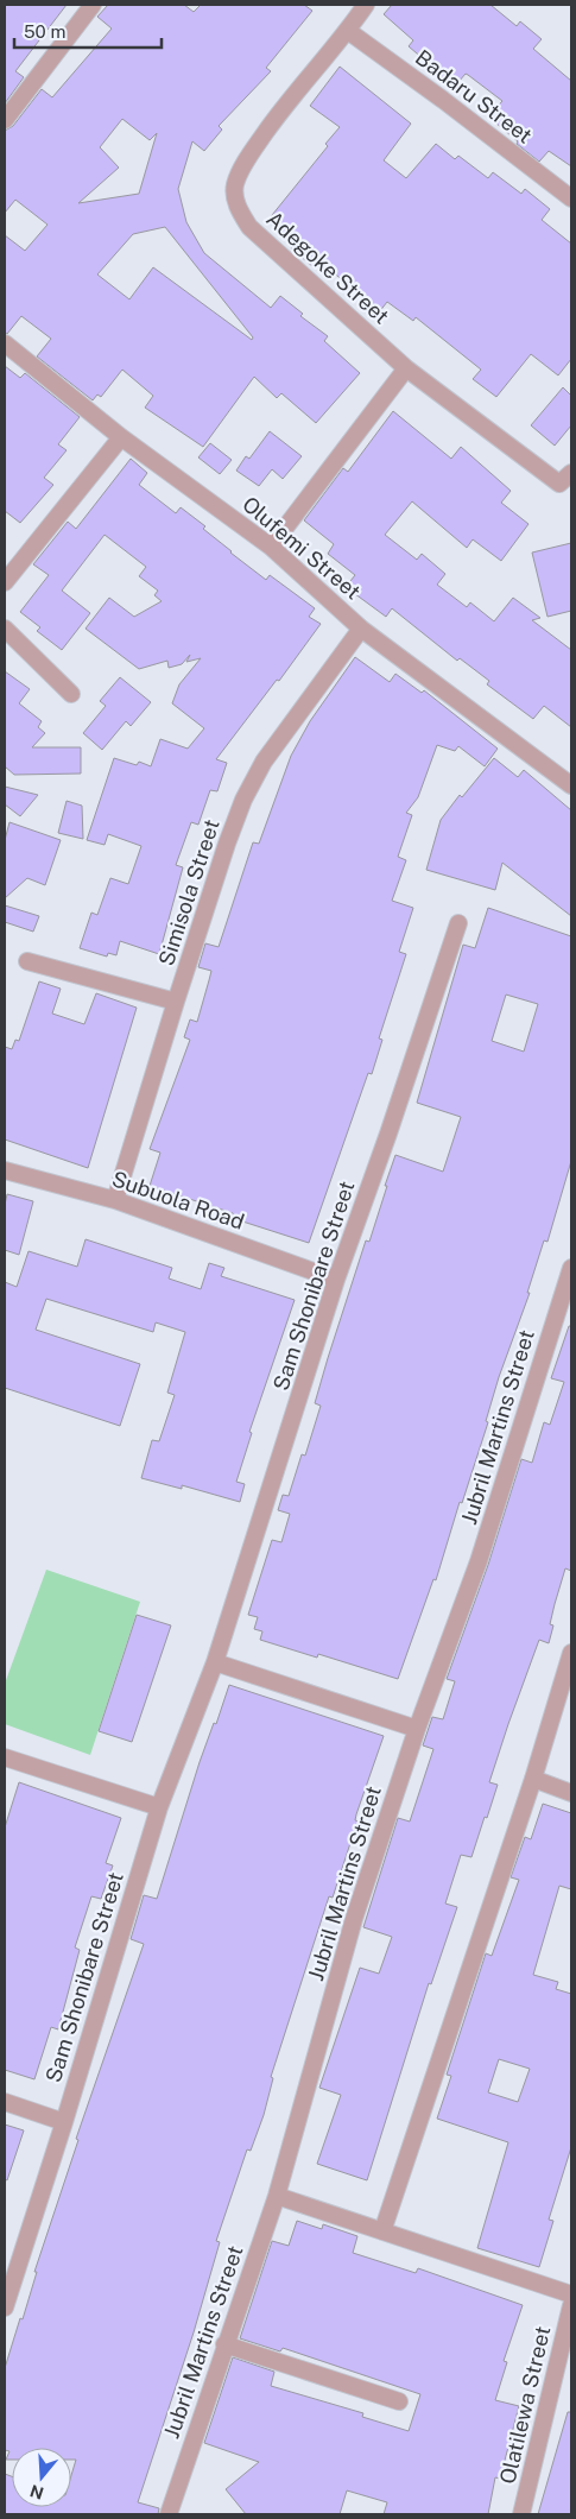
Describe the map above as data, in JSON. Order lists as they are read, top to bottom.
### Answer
{
  "streets": {
    "street": [
      "Badaru Street",
      "Adegoke Street",
      "Olufemi Street",
      "Simisola Street",
      "Subuola Road",
      "Sam Shonibare Street",
      "Jubril Martins Street",
      "Olatilewa Street"
    ]
  },
  "crossings": [
    ["Badaru Street", "Adegoke Street"],
    ["Olufemi Street", "Simisola Street"],
    ["Simisola Street", "Subuola Road"],
    ["Subuola Road", "Sam Shonibare Street"]
  ],
  "scale_bar": "50 m",
  "north": "bottom"
}
